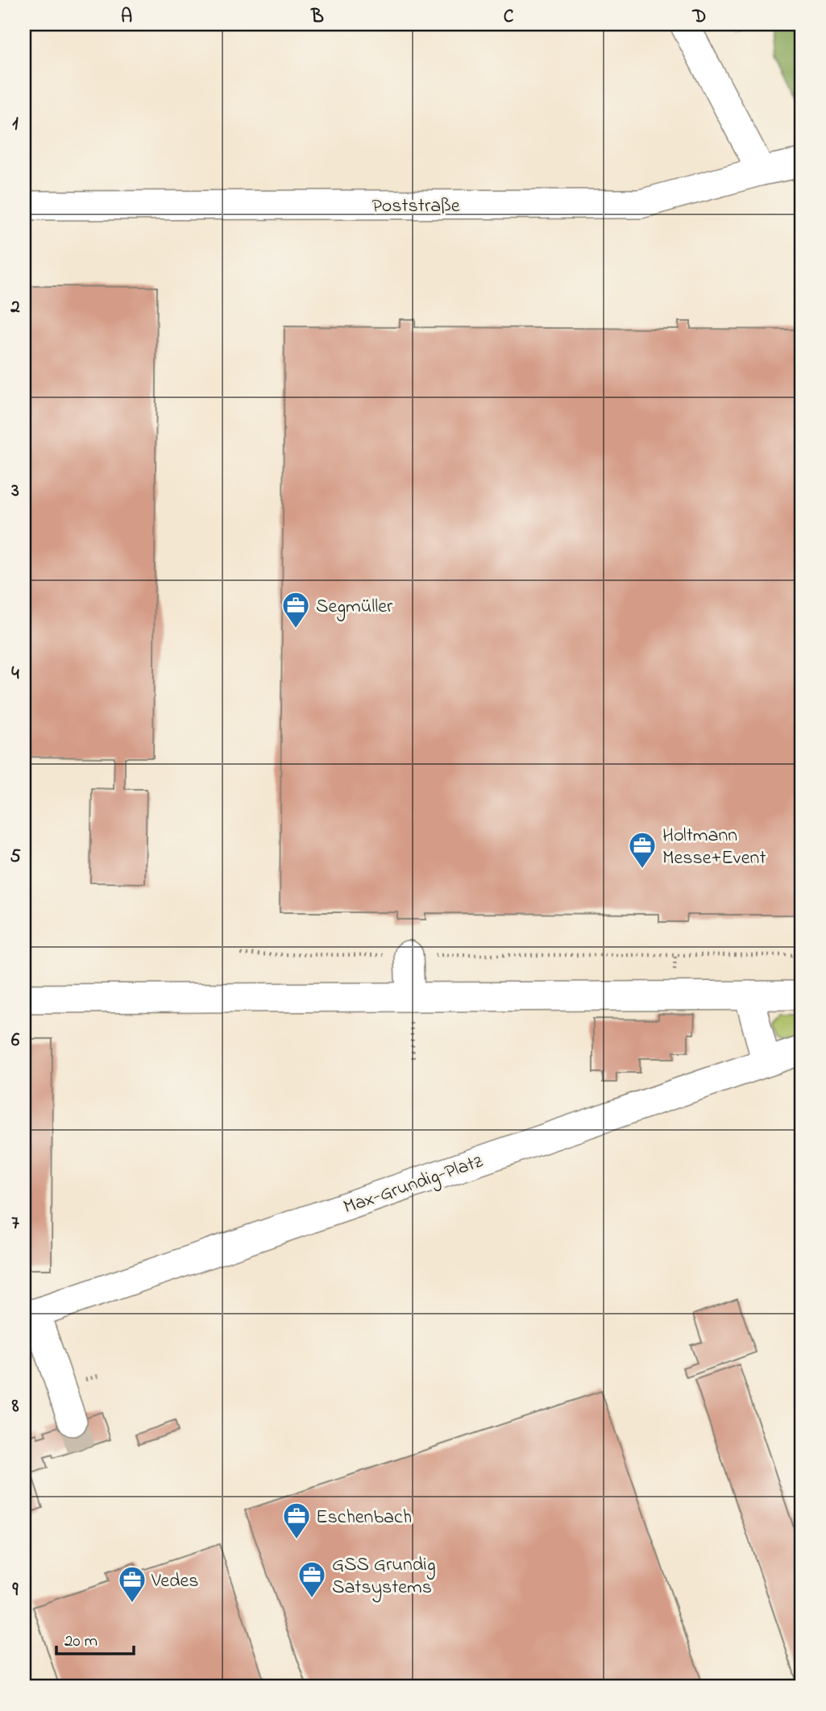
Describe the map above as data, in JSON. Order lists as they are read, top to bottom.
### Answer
{
  "streets": {
    "street": ["Poststraße", "Max-Grundig-Platz"]
  },
  "places": {
    "office": [
      "Segmüller",
      "Holtmann Messe+Event",
      "Eschenbach",
      "GSS Grundig Satsystems",
      "Vedes"
    ]
  },
  "scale_bar": "20 m",
  "grid": {
    "columns": [
      "A",
      "B",
      "C",
      "D"
    ],
    "rows": [
      "1",
      "2",
      "3",
      "4",
      "5",
      "6",
      "7",
      "8",
      "9"
    ]
  }
}
